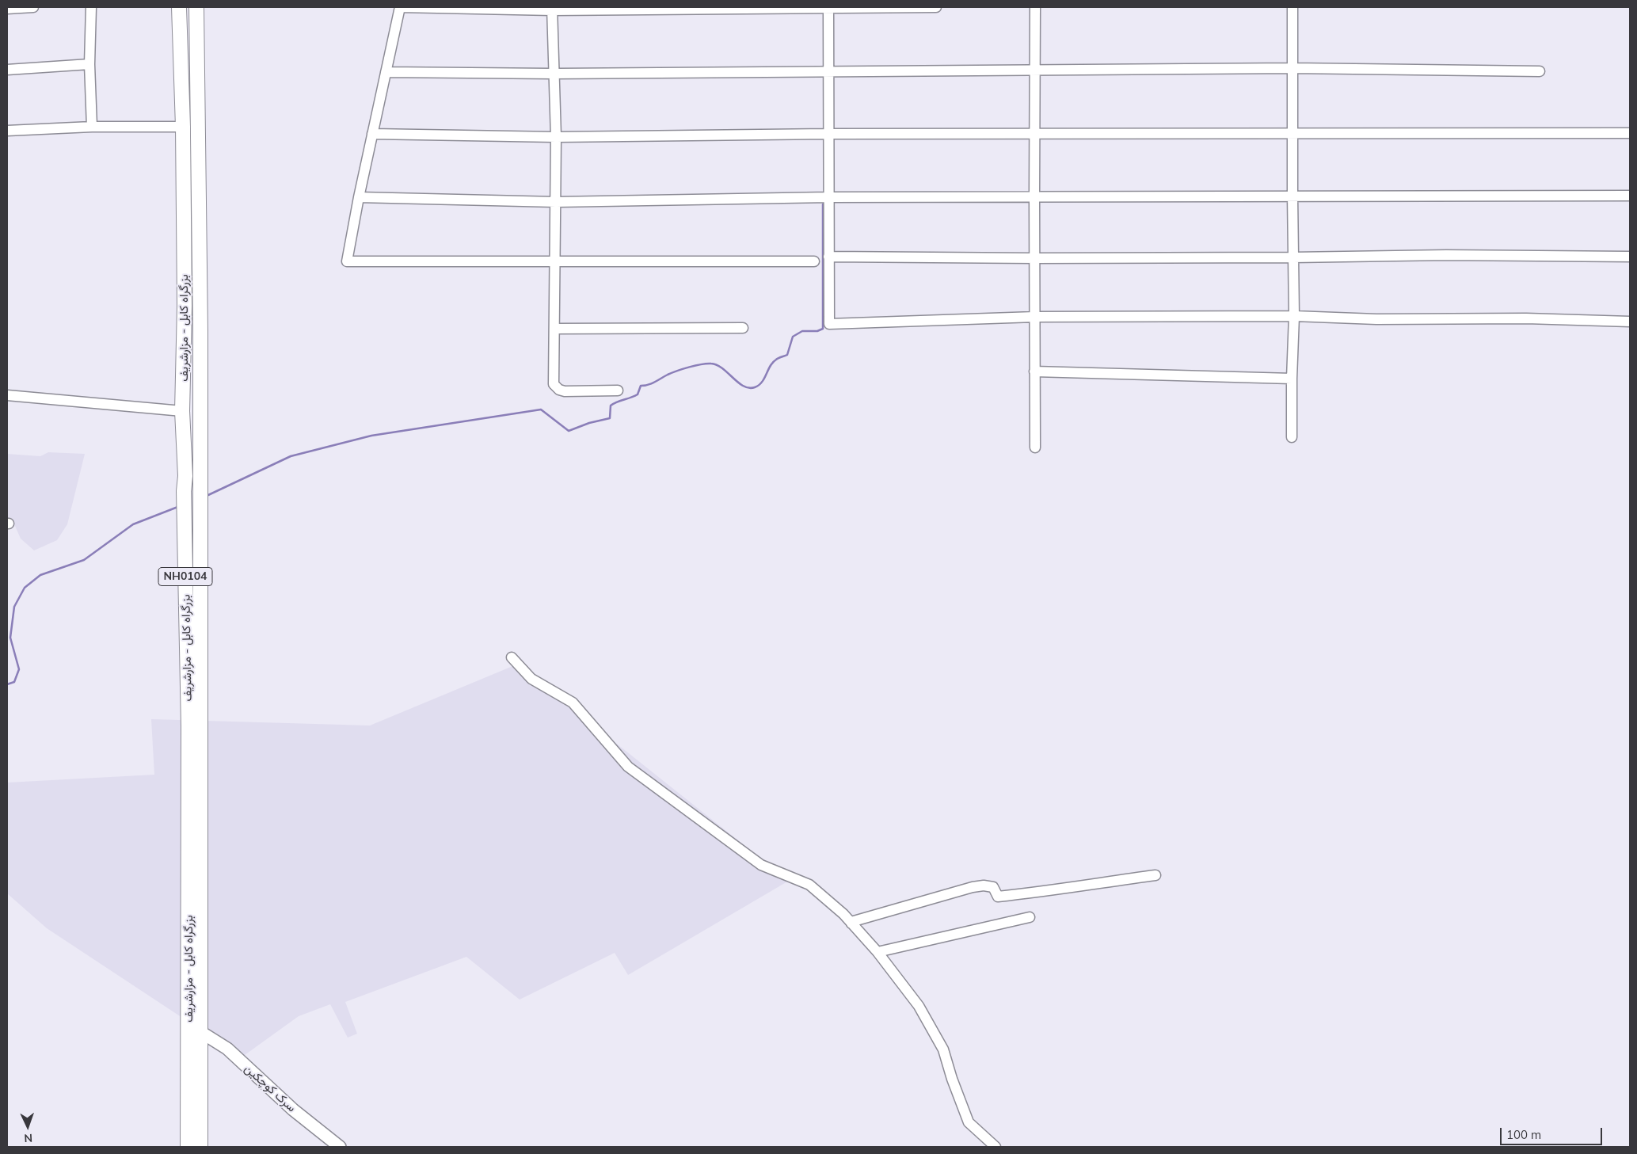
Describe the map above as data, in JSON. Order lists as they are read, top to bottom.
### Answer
{
  "streets": {
    "highway": ["بزرگراه کابل - مزارشریف", "NH0104"],
    "main road": ["سرک کوچکین"]
  },
  "crossings": [
    ["بزرگراه کابل - مزارشریف", "سرک کوچکین"]
  ],
  "scale_bar": "100 m",
  "north": "bottom"
}
